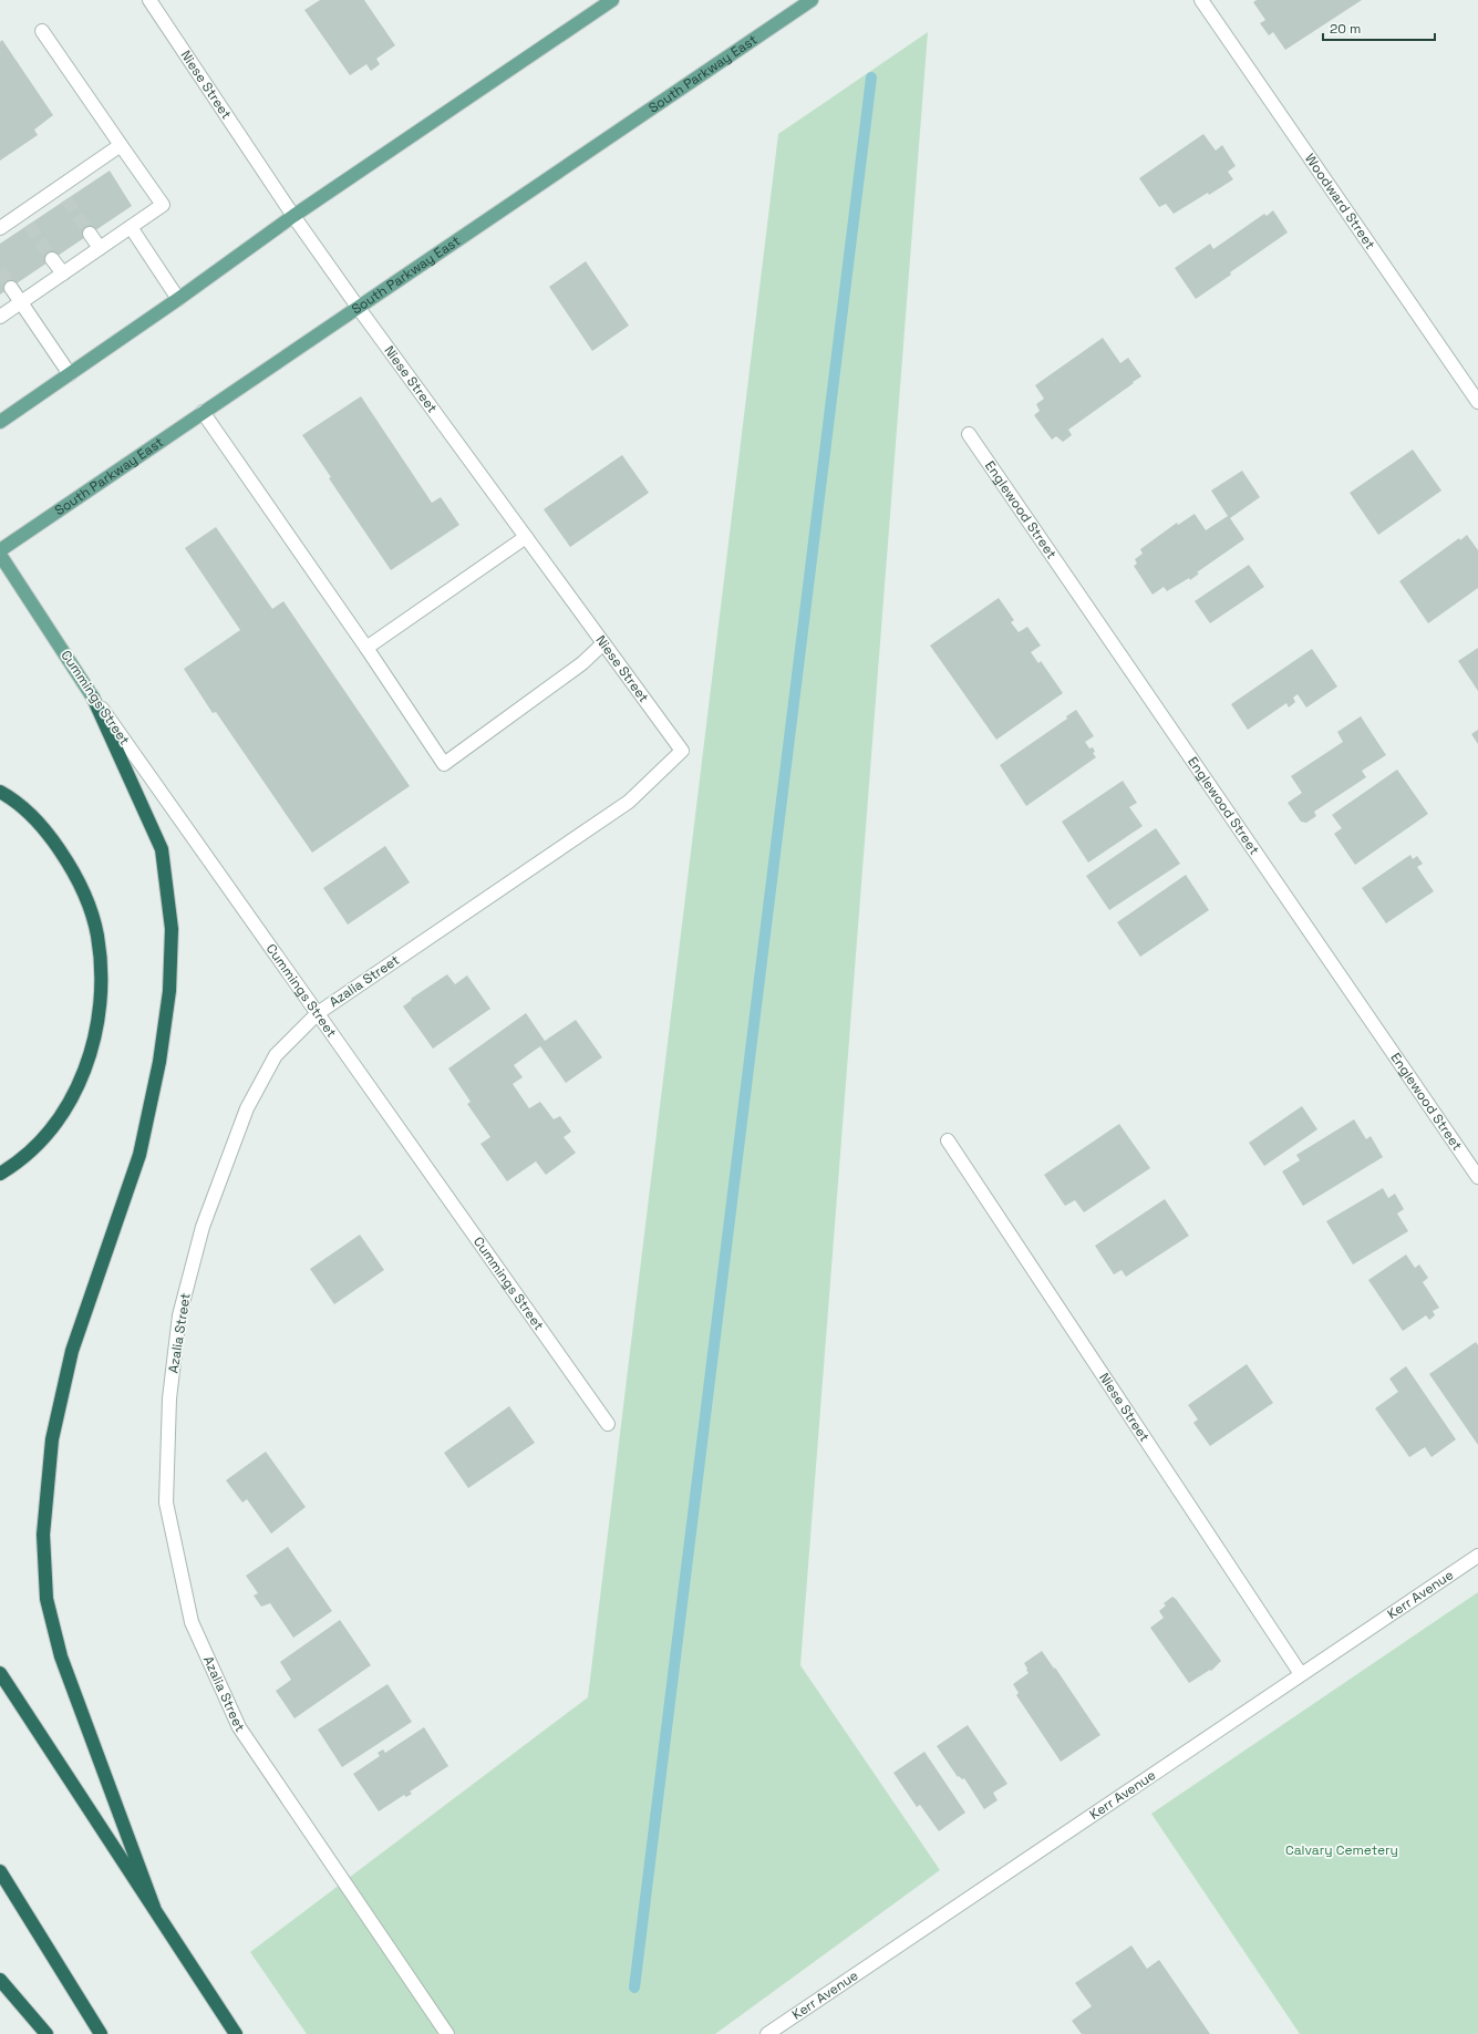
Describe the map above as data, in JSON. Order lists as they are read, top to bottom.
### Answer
{
  "streets": {
    "main road": ["South Parkway East", "Cummings Street"],
    "street": [
      "Niese Street",
      "Woodward Street",
      "Englewood Street",
      "Azalia Street",
      "Kerr Avenue"
    ]
  },
  "crossings": [
    ["South Parkway East", "Niese Street"],
    ["Niese Street", "Azalia Street"],
    ["Niese Street", "Kerr Avenue"],
    ["Cummings Street", "Azalia Street"]
  ],
  "parks": ["Calvary Cemetery"],
  "scale_bar": "20 m"
}
